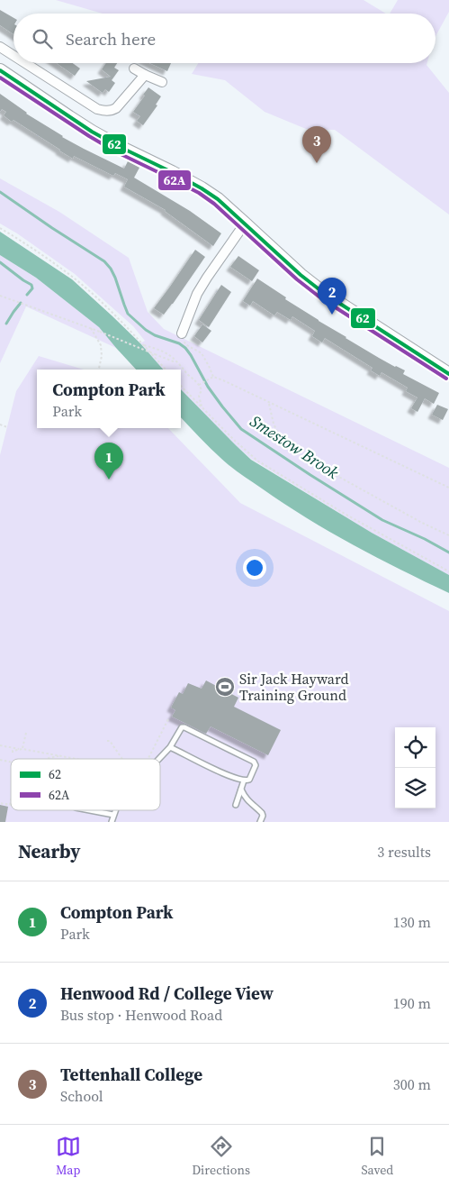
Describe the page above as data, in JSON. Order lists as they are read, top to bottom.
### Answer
{
  "water": ["Smestow Brook"],
  "places": {
    "sports": ["Sir Jack Hayward Training Ground"]
  },
  "lines": ["transit line 62", "transit line 62A"],
  "legend": ["62", "62A"],
  "page": {
    "search": "Search here",
    "pins": ["3", "2", "1"],
    "popup": ["Compton Park", "Park"],
    "heading": ["Nearby", "3 results"],
    "list": [
      {
        "mark": "1",
        "name": "Compton Park",
        "note": "Park",
        "value": "130 m"
      },
      {
        "mark": "2",
        "name": "Henwood Rd / College View",
        "note": "Bus stop · Henwood Road",
        "value": "190 m"
      },
      {
        "mark": "3",
        "name": "Tettenhall College",
        "note": "School",
        "value": "300 m"
      }
    ],
    "nav": ["Map", "Directions", "Saved"]
  }
}
